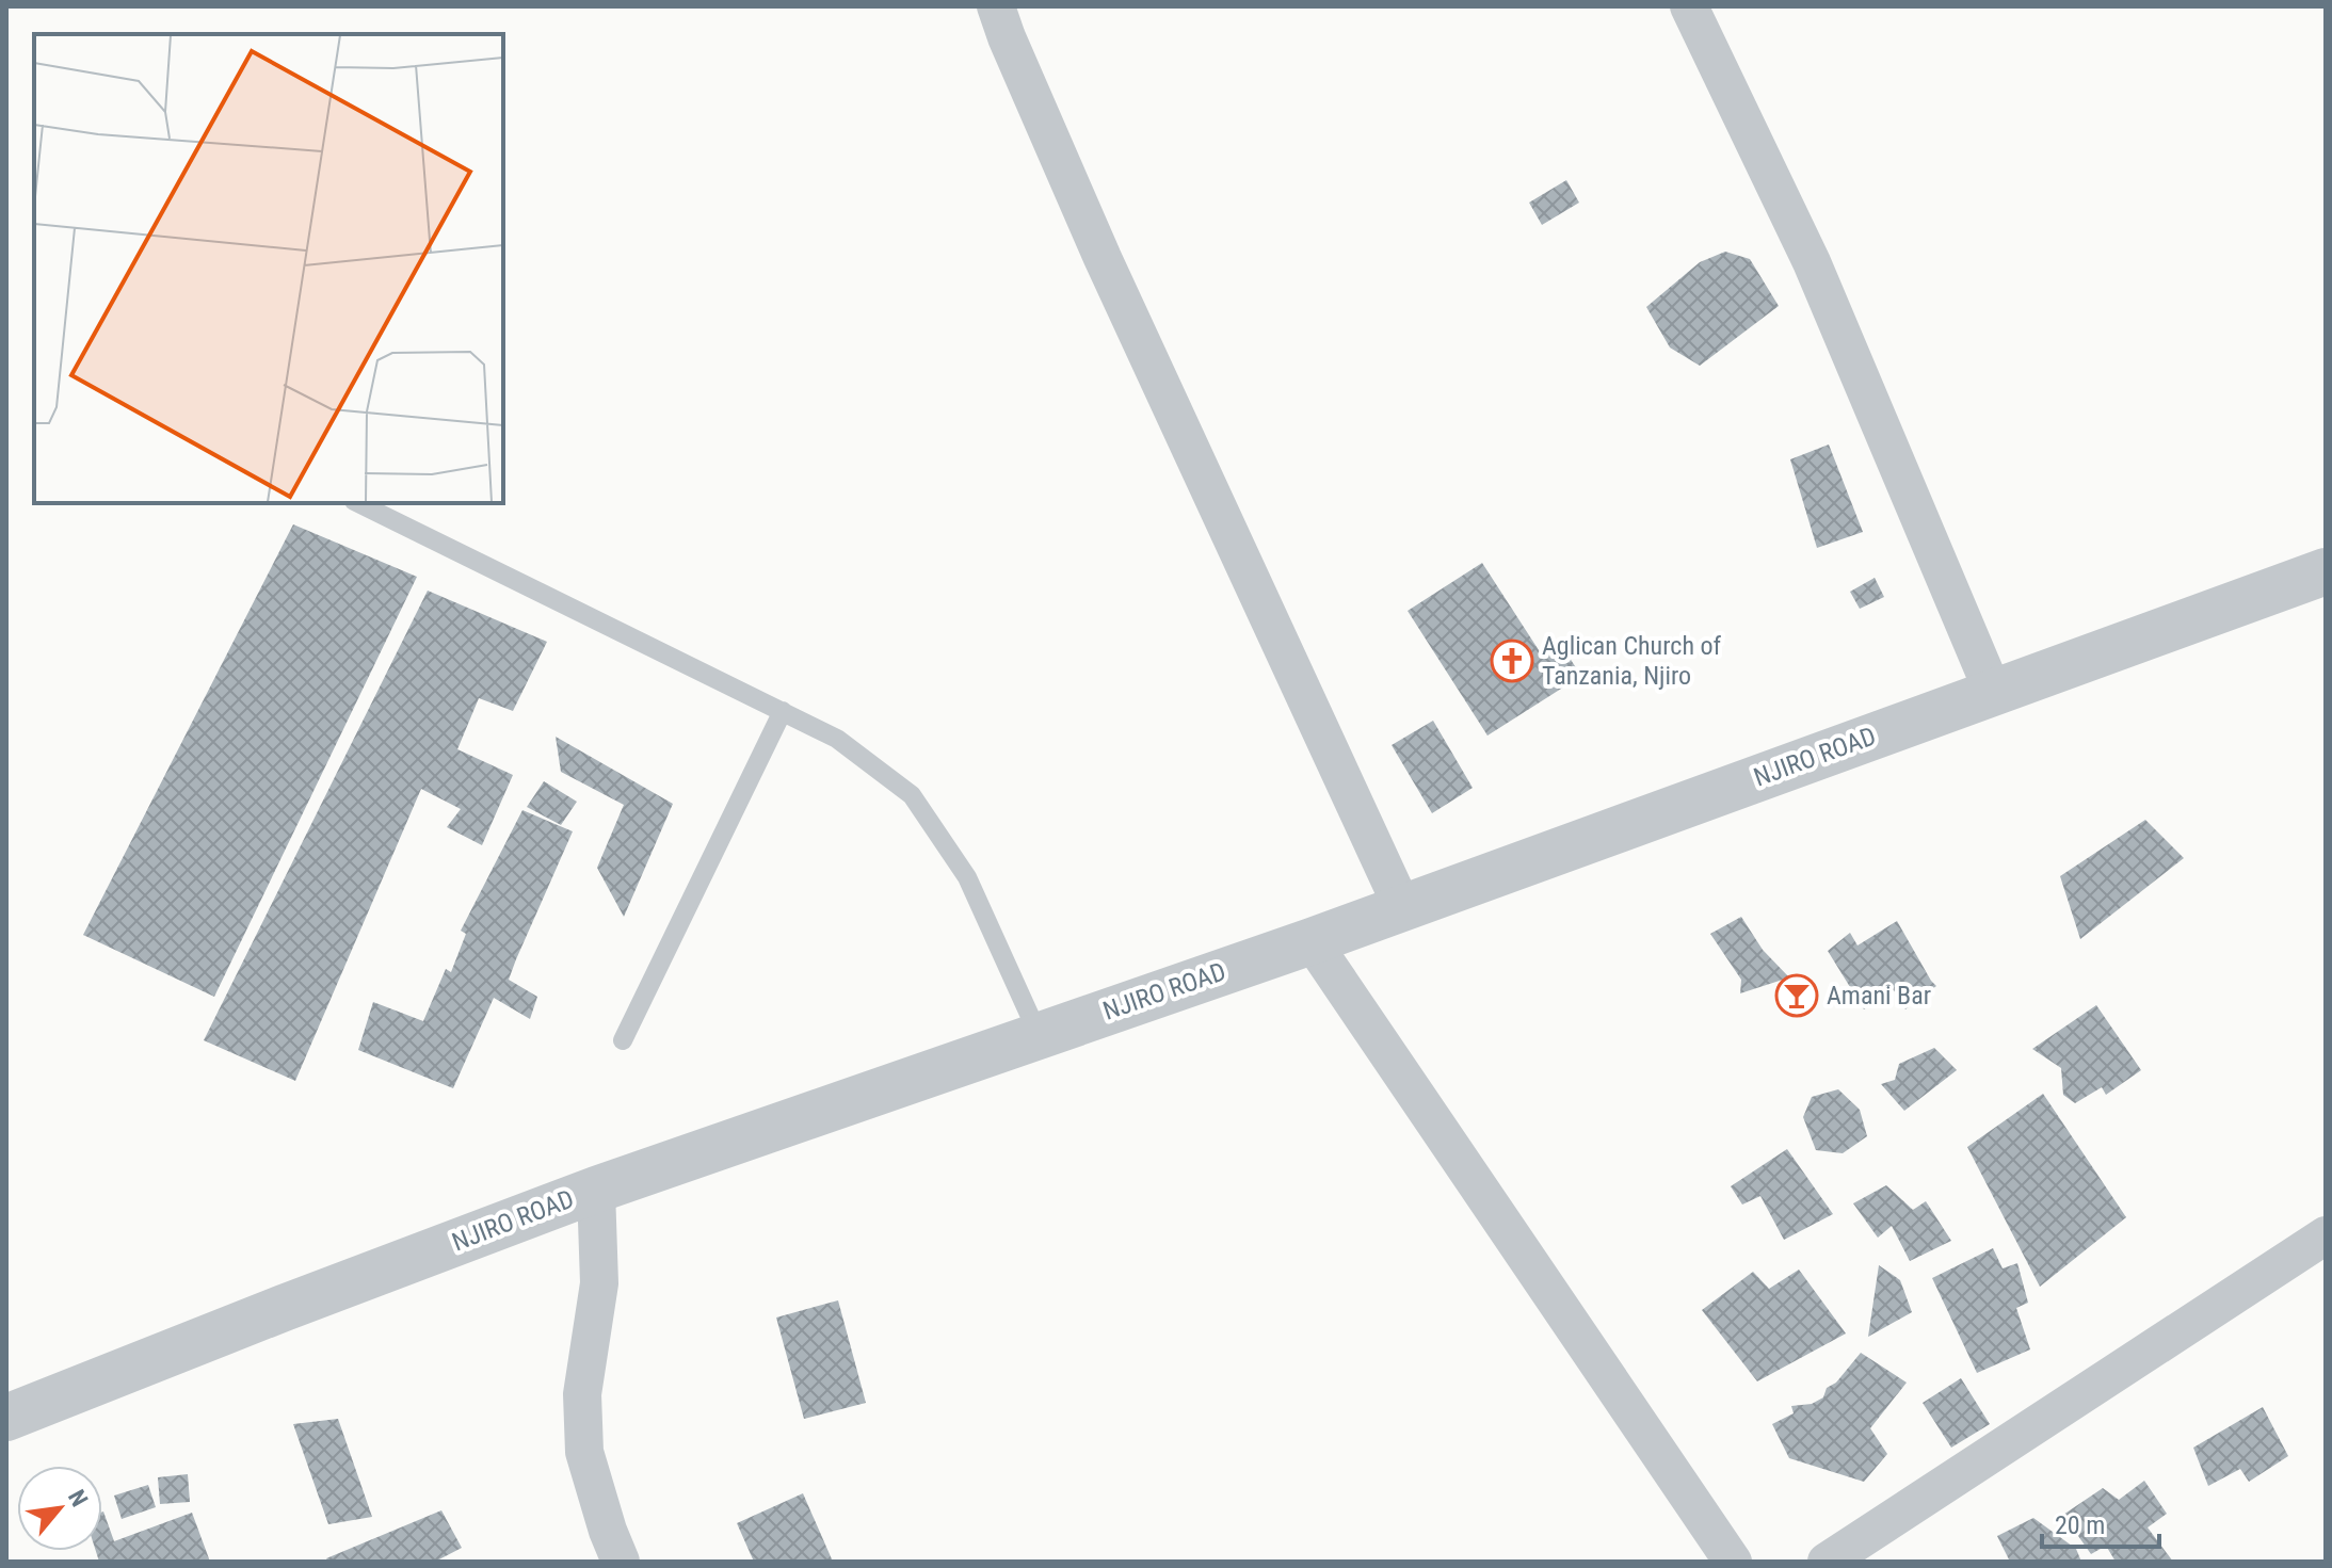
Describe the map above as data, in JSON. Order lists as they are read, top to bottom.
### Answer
{
  "streets": {
    "street": ["NJIRO ROAD"]
  },
  "places": {
    "church": ["Aglican Church of Tanzania, Njiro"],
    "bar": ["Amani Bar"]
  },
  "scale_bar": "20 m",
  "north": "top right"
}
